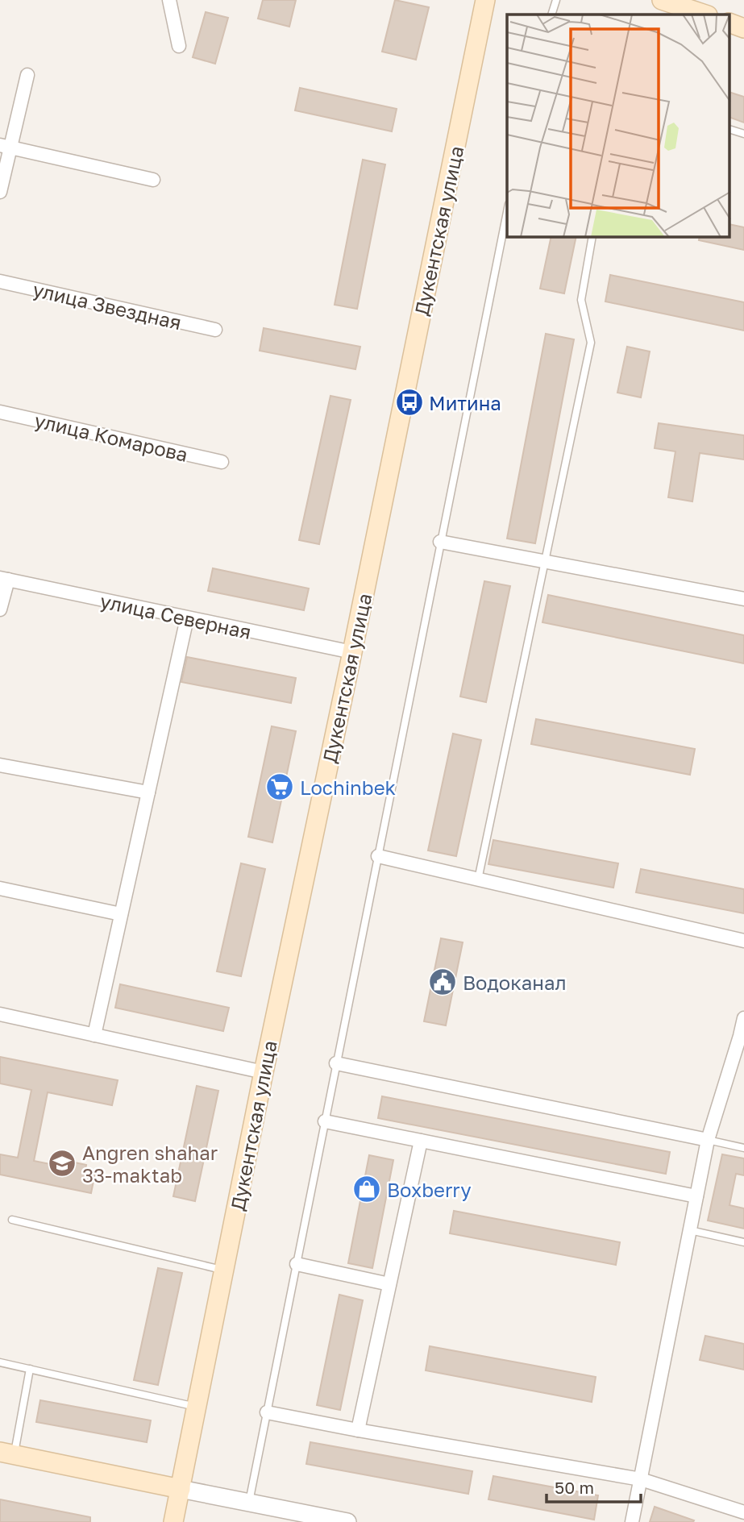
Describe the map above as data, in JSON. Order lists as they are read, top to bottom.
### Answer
{
  "streets": {
    "main road": ["Дукентская улица"],
    "street": ["улица Звездная", "улица Комарова", "улица Северная"]
  },
  "crossings": [
    ["Дукентская улица", "улица Северная"]
  ],
  "places": {
    "bus stop": ["Митина"],
    "supermarket": ["Lochinbek"],
    "public building": ["Водоканал"],
    "school or university": ["Angren shahar 33-maktab"],
    "shop": ["Boxberry"]
  },
  "scale_bar": "50 m"
}
